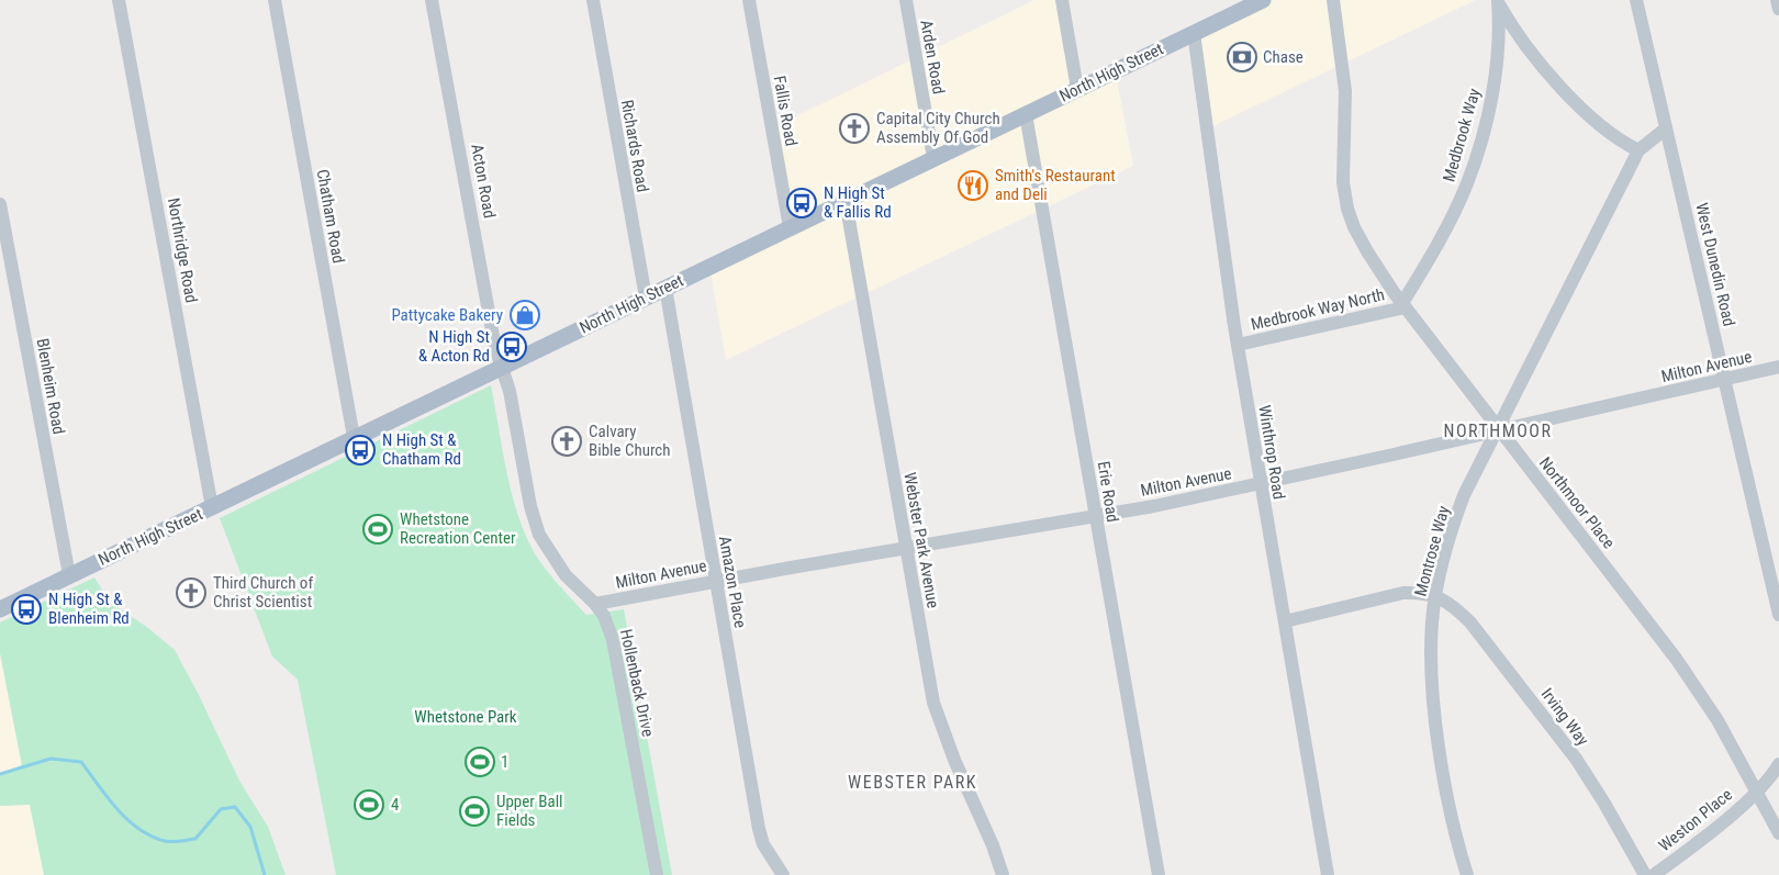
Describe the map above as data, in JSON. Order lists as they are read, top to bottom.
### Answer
{
  "streets": {
    "main road": ["North High Street"],
    "street": [
      "Arden Road",
      "Fallis Road",
      "Medbrook Way",
      "Richards Road",
      "Acton Road",
      "Chatham Road",
      "Northridge Road",
      "West Dunedin Road",
      "Medbrook Way North",
      "Milton Avenue",
      "Blenheim Road",
      "Winthrop Road",
      "Erie Road",
      "Northmoor Place",
      "Webster Park Avenue",
      "Montrose Way",
      "Amazon Place",
      "Hollenback Drive",
      "Irving Way",
      "Weston Place"
    ]
  },
  "crossings": [
    ["Arden Road", "North High Street"],
    ["North High Street", "Fallis Road"],
    ["North High Street", "Richards Road"],
    ["North High Street", "Acton Road"],
    ["North High Street", "Chatham Road"],
    ["North High Street", "Northridge Road"],
    ["North High Street", "Blenheim Road"],
    ["North High Street", "Winthrop Road"],
    ["North High Street", "Erie Road"],
    ["North High Street", "Webster Park Avenue"],
    ["North High Street", "Amazon Place"],
    ["North High Street", "Hollenback Drive"],
    ["Medbrook Way", "Medbrook Way North"],
    ["Medbrook Way", "Northmoor Place"],
    ["Acton Road", "Hollenback Drive"],
    ["West Dunedin Road", "Milton Avenue"],
    ["West Dunedin Road", "Montrose Way"],
    ["Medbrook Way North", "Winthrop Road"],
    ["Medbrook Way North", "Northmoor Place"],
    ["Milton Avenue", "Winthrop Road"],
    ["Milton Avenue", "Erie Road"],
    ["Milton Avenue", "Northmoor Place"],
    ["Milton Avenue", "Webster Park Avenue"],
    ["Milton Avenue", "Montrose Way"],
    ["Milton Avenue", "Amazon Place"],
    ["Milton Avenue", "Hollenback Drive"],
    ["Northmoor Place", "Montrose Way"],
    ["Northmoor Place", "Weston Place"],
    ["Montrose Way", "Irving Way"]
  ],
  "districts": ["NORTHMOOR", "WEBSTER PARK"],
  "parks": ["Whetstone Park"],
  "places": {
    "bank": ["Chase"],
    "church": ["Capital City Church Assembly Of God", "Calvary Bible Church", "Third Church of Christ Scientist"],
    "restaurant": ["Smith's Restaurant and Deli"],
    "bus stop": [
      "N High St & Fallis Rd",
      "N High St & Acton Rd",
      "N High St & Chatham Rd",
      "N High St & Blenheim Rd"
    ],
    "shop": ["Pattycake Bakery"],
    "sports": [
      "Whetstone Recreation Center",
      "1",
      "4",
      "Upper Ball Fields"
    ]
  }
}
